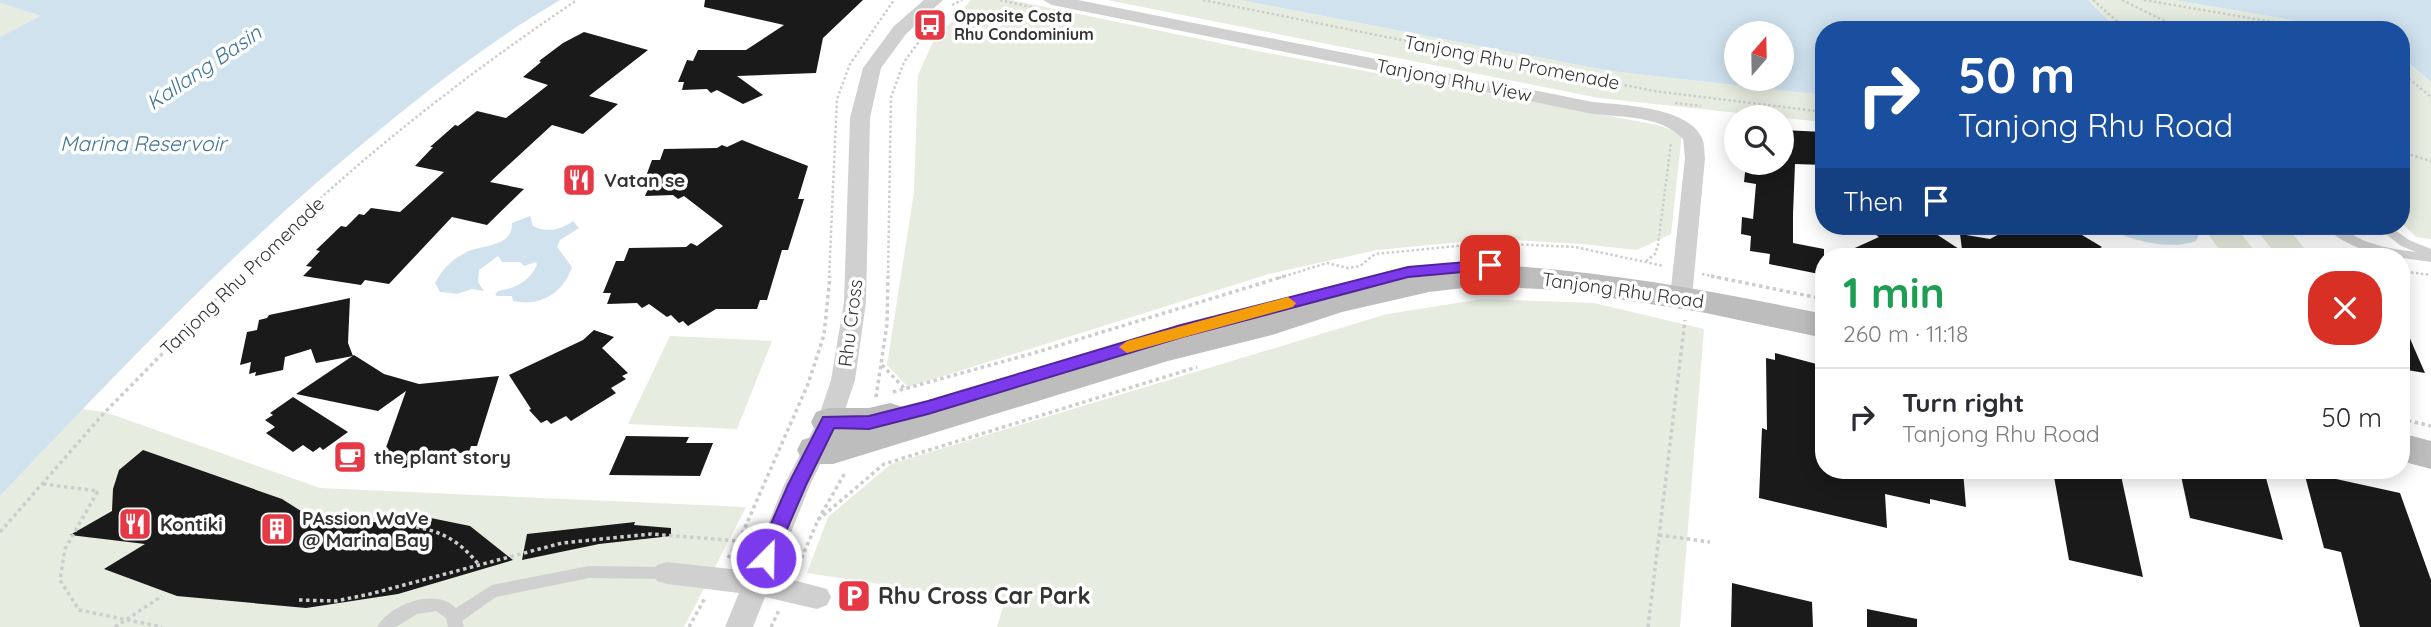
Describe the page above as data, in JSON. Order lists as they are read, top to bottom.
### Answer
{
  "streets": {
    "street": ["Tanjong Rhu View", "Tanjong Rhu Road", "Rhu Cross"],
    "path": ["Tanjong Rhu Promenade"]
  },
  "crossings": [
    ["Tanjong Rhu View", "Tanjong Rhu Road"],
    ["Tanjong Rhu Road", "Rhu Cross"]
  ],
  "water": ["Kallang Basin", "Marina Reservoir"],
  "places": {
    "bus stop": ["Opposite Costa Rhu Condominium"],
    "restaurant": ["Vatan se", "Kontiki"],
    "cafe": ["the plant story"],
    "building": ["PAssion WaVe @ Marina Bay"],
    "parking": ["Rhu Cross Car Park"]
  },
  "north": "top",
  "page": {
    "turn": ["50 m", "Tanjong Rhu Road"],
    "then": "Then",
    "heading": ["1 min", "260 m · 11:18"],
    "list": [
      {
        "name": "Turn right",
        "note": "Tanjong Rhu Road",
        "value": "50 m"
      }
    ]
  }
}
